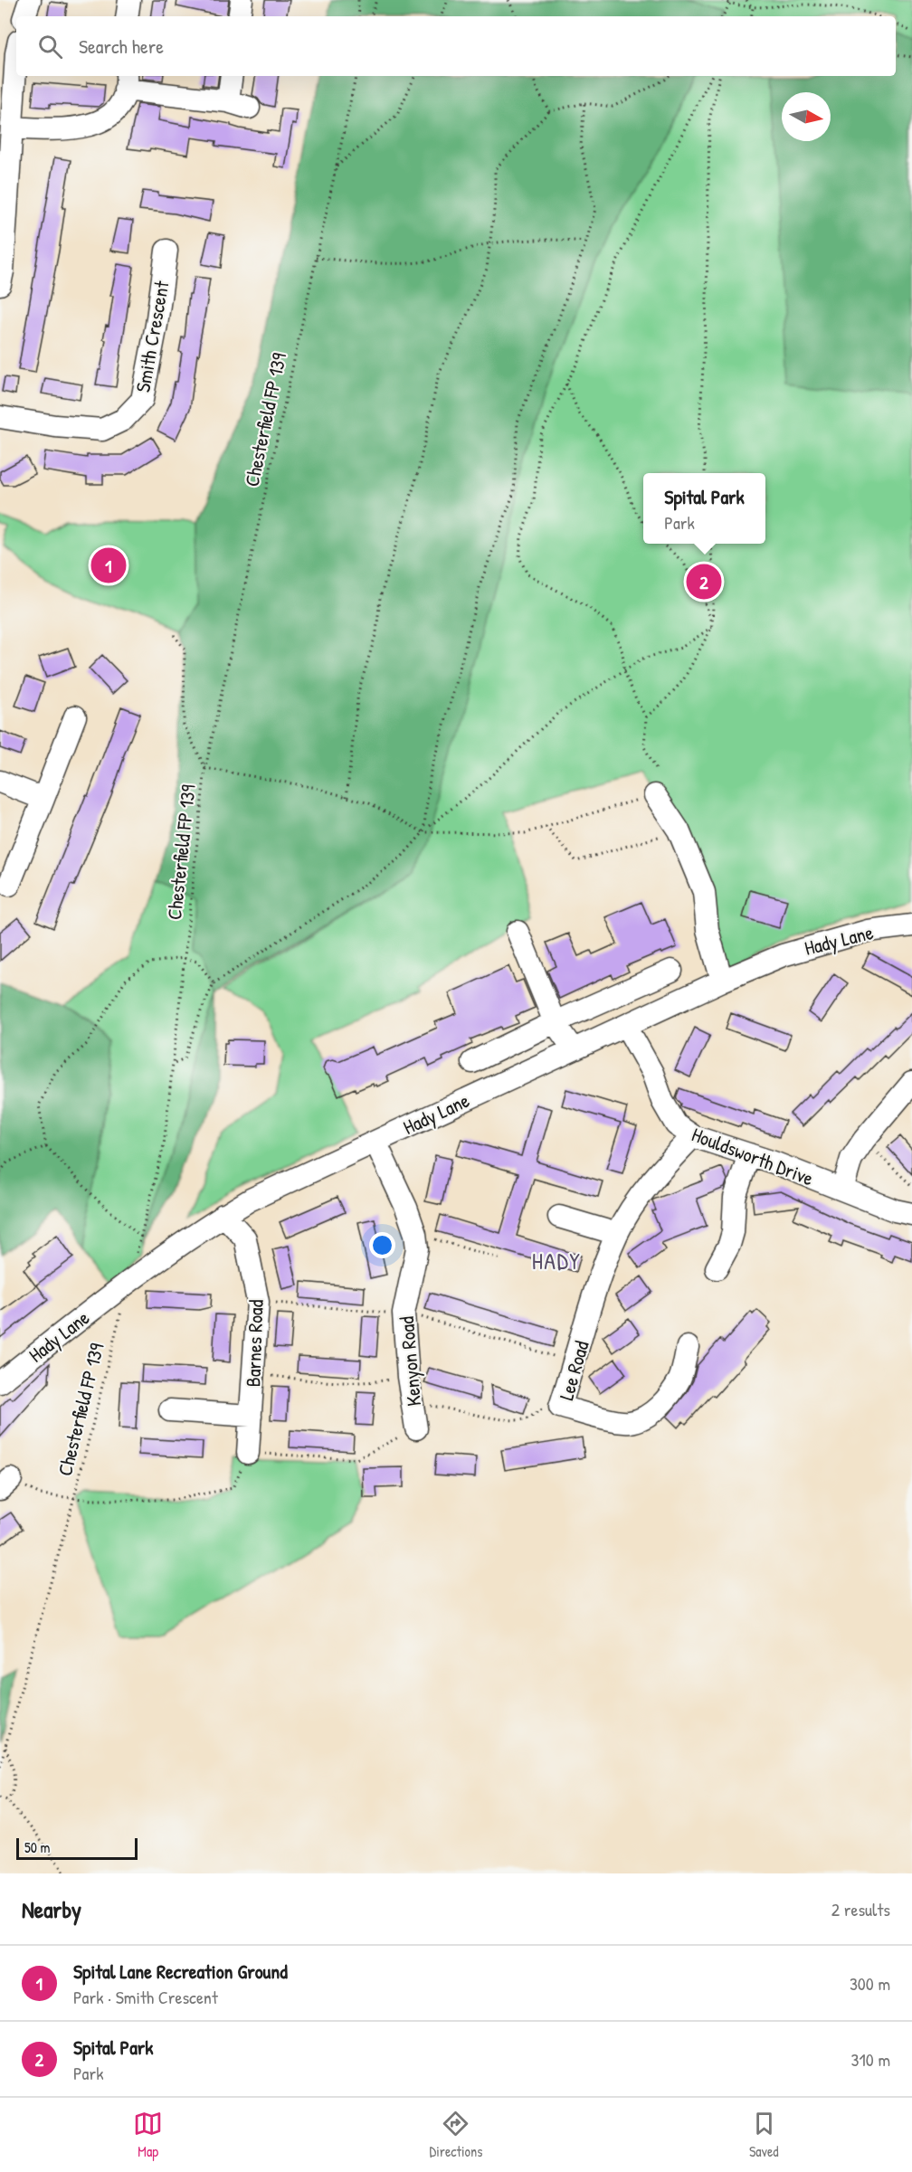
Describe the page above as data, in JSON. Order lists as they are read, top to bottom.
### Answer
{
  "streets": {
    "street": [
      "Smith Crescent",
      "Hady Lane",
      "Houldsworth Drive",
      "Barnes Road",
      "Kenyon Road",
      "Lee Road"
    ],
    "path": ["Chesterfield FP 139"]
  },
  "crossings": [
    ["Chesterfield FP 139", "Hady Lane"],
    ["Hady Lane", "Houldsworth Drive"],
    ["Hady Lane", "Barnes Road"],
    ["Hady Lane", "Kenyon Road"],
    ["Houldsworth Drive", "Lee Road"]
  ],
  "districts": ["HADY"],
  "scale_bar": "50 m",
  "north": "right",
  "page": {
    "search": "Search here",
    "popup": ["Spital Park", "Park"],
    "pins": ["1", "2"],
    "scale": "50 m",
    "heading": ["Nearby", "2 results"],
    "list": [
      {
        "mark": "1",
        "name": "Spital Lane Recreation Ground",
        "note": "Park · Smith Crescent",
        "value": "300 m"
      },
      {
        "mark": "2",
        "name": "Spital Park",
        "note": "Park",
        "value": "310 m"
      }
    ],
    "nav": ["Map", "Directions", "Saved"]
  }
}
